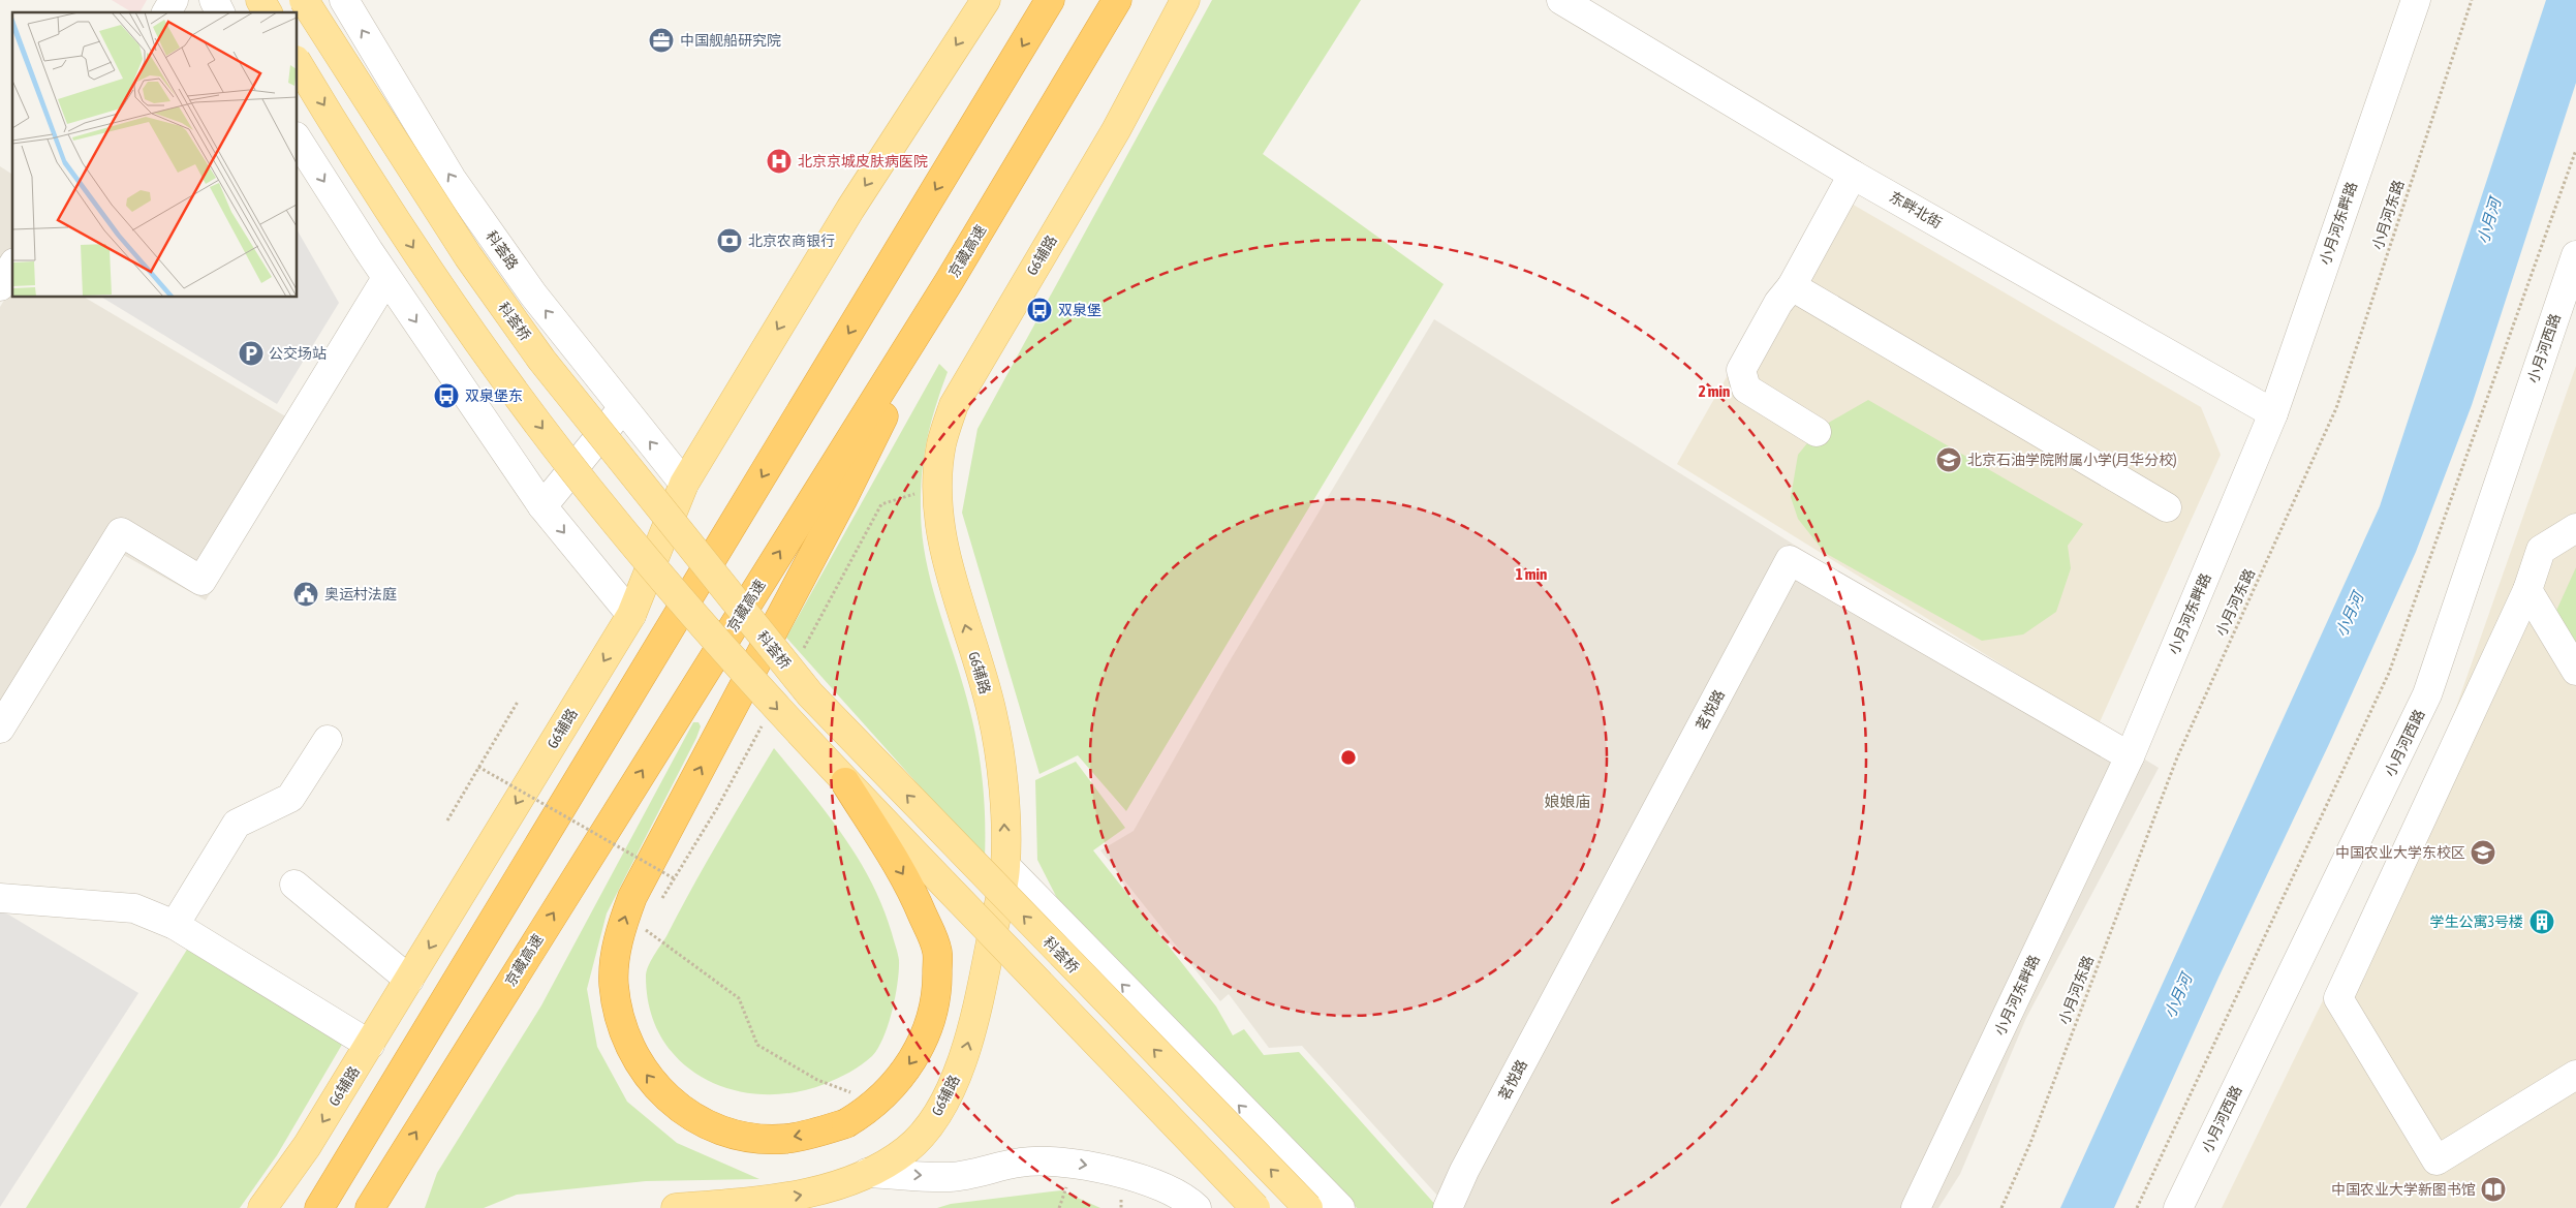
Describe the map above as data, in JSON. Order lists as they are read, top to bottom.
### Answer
{
  "streets": {
    "highway": ["京藏高速"],
    "main road": ["G6辅路", "科荟桥"],
    "street": [
      "东畔北街",
      "小月河东畔路",
      "科荟路",
      "小月河西路",
      "茗悦路"
    ],
    "path": ["小月河东路"]
  },
  "crossings": [
    ["东畔北街", "小月河东畔路"],
    ["小月河东畔路", "茗悦路"],
    ["科荟路", "G6辅路"]
  ],
  "districts": ["娘娘庙"],
  "water": ["小月河"],
  "places": {
    "office": ["中国舰船研究院"],
    "hospital": ["北京京城皮肤病医院"],
    "bank": ["北京农商银行"],
    "bus stop": ["双泉堡", "双泉堡东"],
    "parking": ["公交场站"],
    "school or university": ["北京石油学院附属小学(月华分校)", "中国农业大学东校区"],
    "public building": ["奥运村法庭"],
    "building": ["学生公寓3号楼"],
    "library": ["中国农业大学新图书馆"]
  },
  "rings": ["2 min", "1 min"]
}
